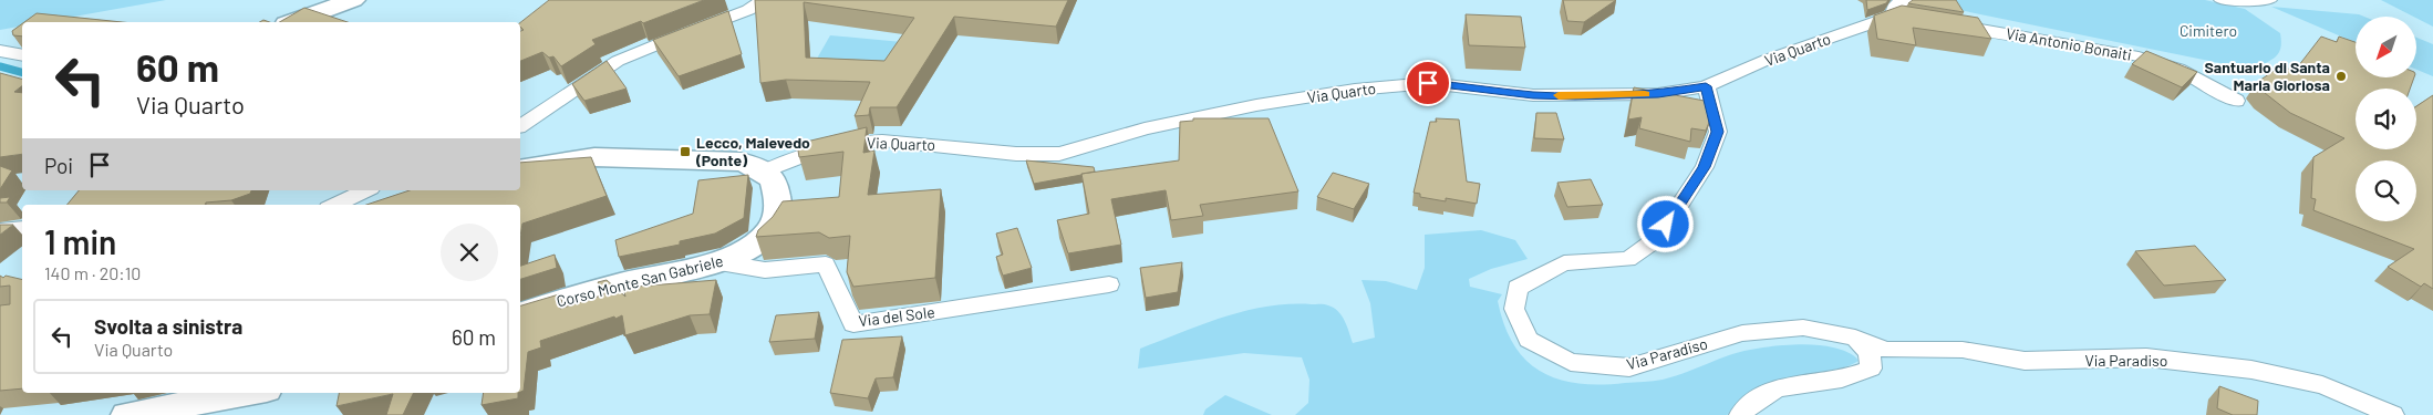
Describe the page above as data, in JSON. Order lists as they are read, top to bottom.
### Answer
{
  "streets": {
    "main road": ["Corso Monte San Gabriele"],
    "street": [
      "Via Antonio Bonaiti",
      "Via Quarto",
      "Via del Sole",
      "Via Paradiso"
    ]
  },
  "crossings": [
    ["Via Quarto", "Corso Monte San Gabriele"],
    ["Via Quarto", "Via Paradiso"],
    ["Corso Monte San Gabriele", "Via del Sole"]
  ],
  "parks": ["Cimitero"],
  "places": {
    "other": ["Santuario di Santa Maria Gloriosa"],
    "transit": ["Lecco, Malevedo (Ponte)"]
  },
  "north": "bottom left",
  "page": {
    "turn": ["60 m", "Via Quarto"],
    "then": "Poi",
    "heading": ["1 min", "140 m · 20:10"],
    "list": [
      {
        "name": "Svolta a sinistra",
        "note": "Via Quarto",
        "value": "60 m"
      }
    ]
  }
}
